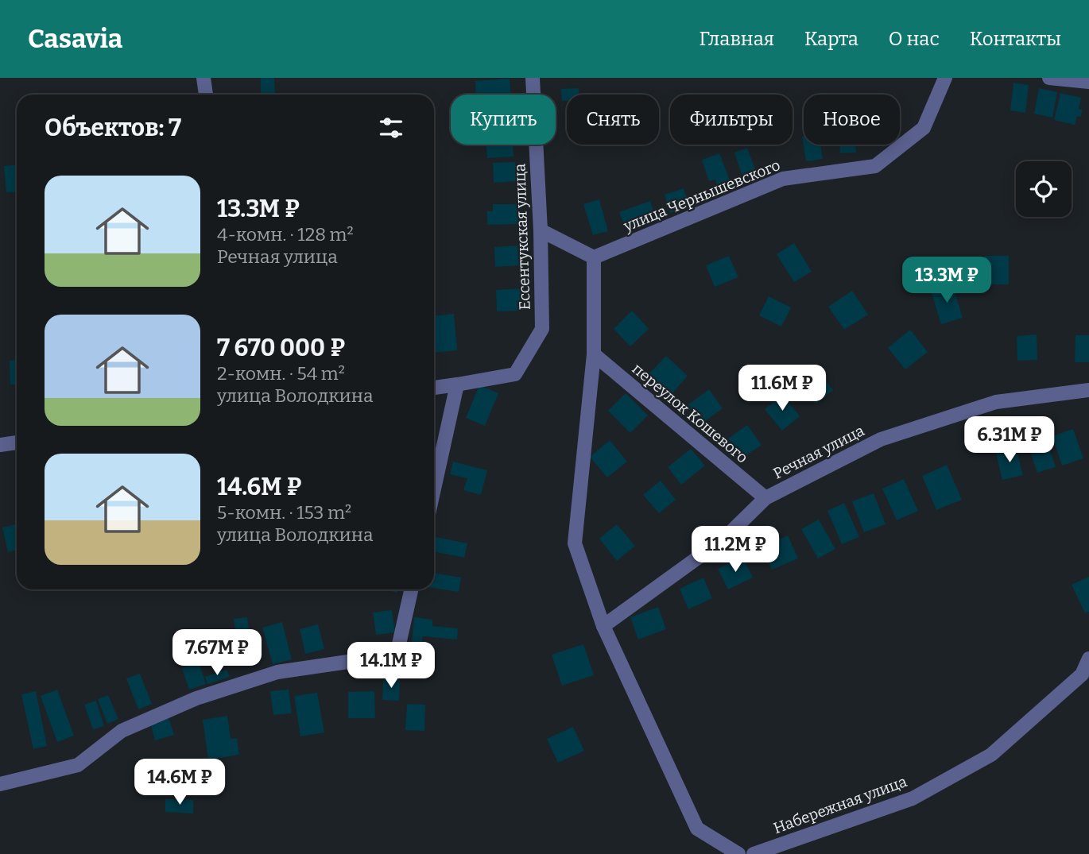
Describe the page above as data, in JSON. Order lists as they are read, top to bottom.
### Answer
{
  "streets": {
    "street": [
      "улица Чернышевского",
      "Ессентукская улица",
      "переулок Кошевого",
      "Речная улица",
      "Набережная улица"
    ]
  },
  "crossings": [
    ["переулок Кошевого", "Речная улица"]
  ],
  "page": {
    "header": "Casavia",
    "nav": [
      "Главная",
      "Карта",
      "О нас",
      "Контакты"
    ],
    "chip": [
      "Купить",
      "Снять",
      "Фильтры",
      "Новое"
    ],
    "heading": "Объектов: 7",
    "list": [
      {
        "name": "13.3M ₽",
        "note": "4-комн. · 128 m² · Речная улица"
      },
      {
        "name": "7 670 000 ₽",
        "note": "2-комн. · 54 m² · улица Володкина"
      },
      {
        "name": "14.6M ₽",
        "note": "5-комн. · 153 m² · улица Володкина"
      }
    ],
    "price": [
      "13.3M ₽",
      "11.6M ₽",
      "6.31M ₽",
      "11.2M ₽",
      "7.67M ₽",
      "14.1M ₽",
      "14.6M ₽"
    ]
  }
}
